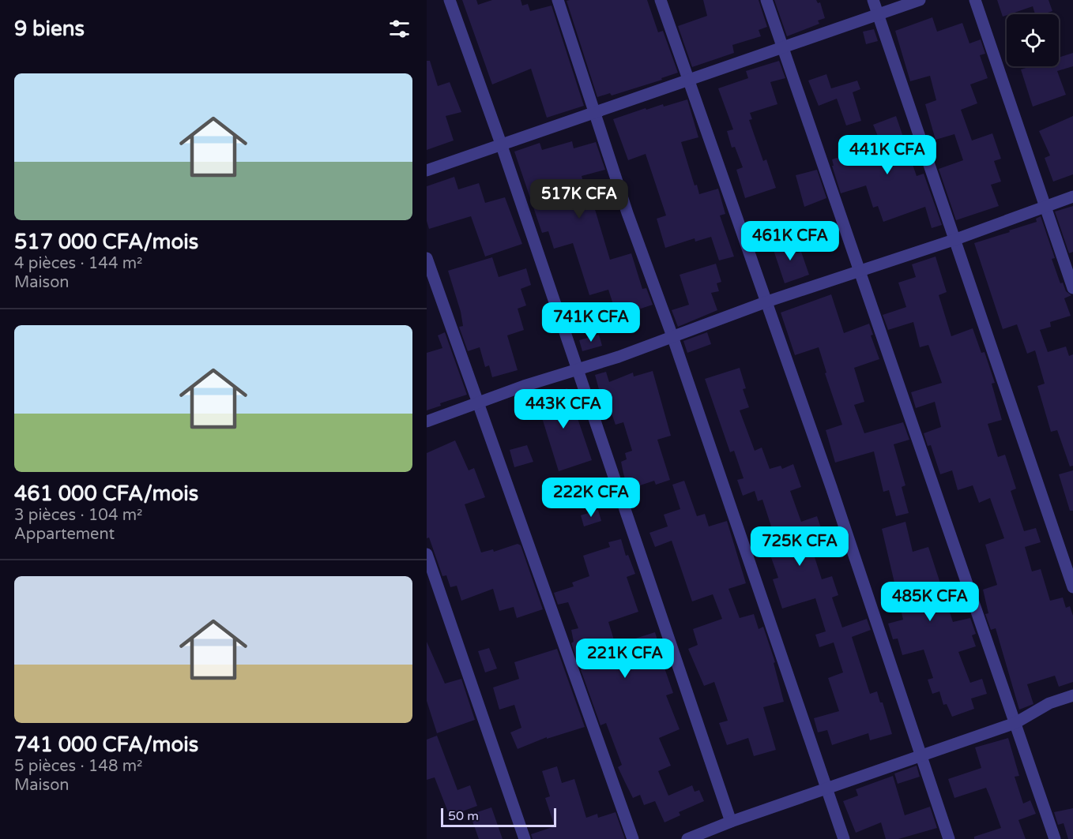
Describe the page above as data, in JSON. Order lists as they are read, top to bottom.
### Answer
{
  "scale_bar": "50 m",
  "page": {
    "heading": "9 biens",
    "list": [
      {
        "name": "517 000 CFA/mois",
        "note": "4 pièces · 144 m² · Maison"
      },
      {
        "name": "461 000 CFA/mois",
        "note": "3 pièces · 104 m² · Appartement"
      },
      {
        "name": "741 000 CFA/mois",
        "note": "5 pièces · 148 m² · Maison"
      }
    ],
    "price": [
      "441K CFA",
      "517K CFA",
      "461K CFA",
      "741K CFA",
      "443K CFA",
      "222K CFA",
      "725K CFA",
      "485K CFA",
      "221K CFA"
    ],
    "scale": "50 m"
  }
}
